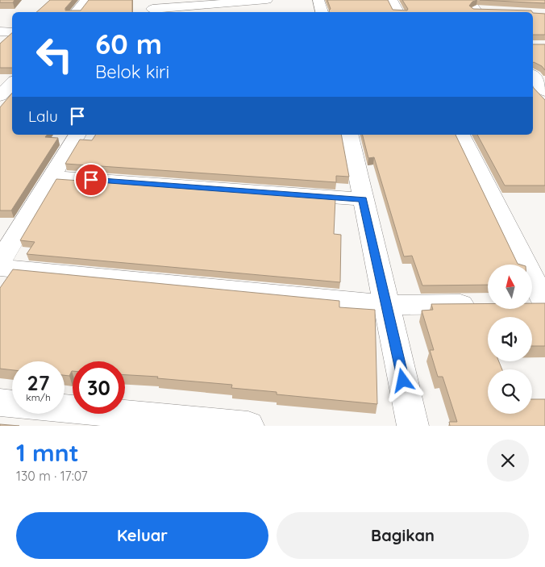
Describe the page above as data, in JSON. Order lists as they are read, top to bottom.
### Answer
{
  "north": "top",
  "page": {
    "turn": ["60 m", "Belok kiri"],
    "then": "Lalu",
    "speed": "27 km/h",
    "limit": "30",
    "heading": ["1 mnt", "130 m · 17:07"],
    "buttons": ["Keluar", "Bagikan"]
  }
}
